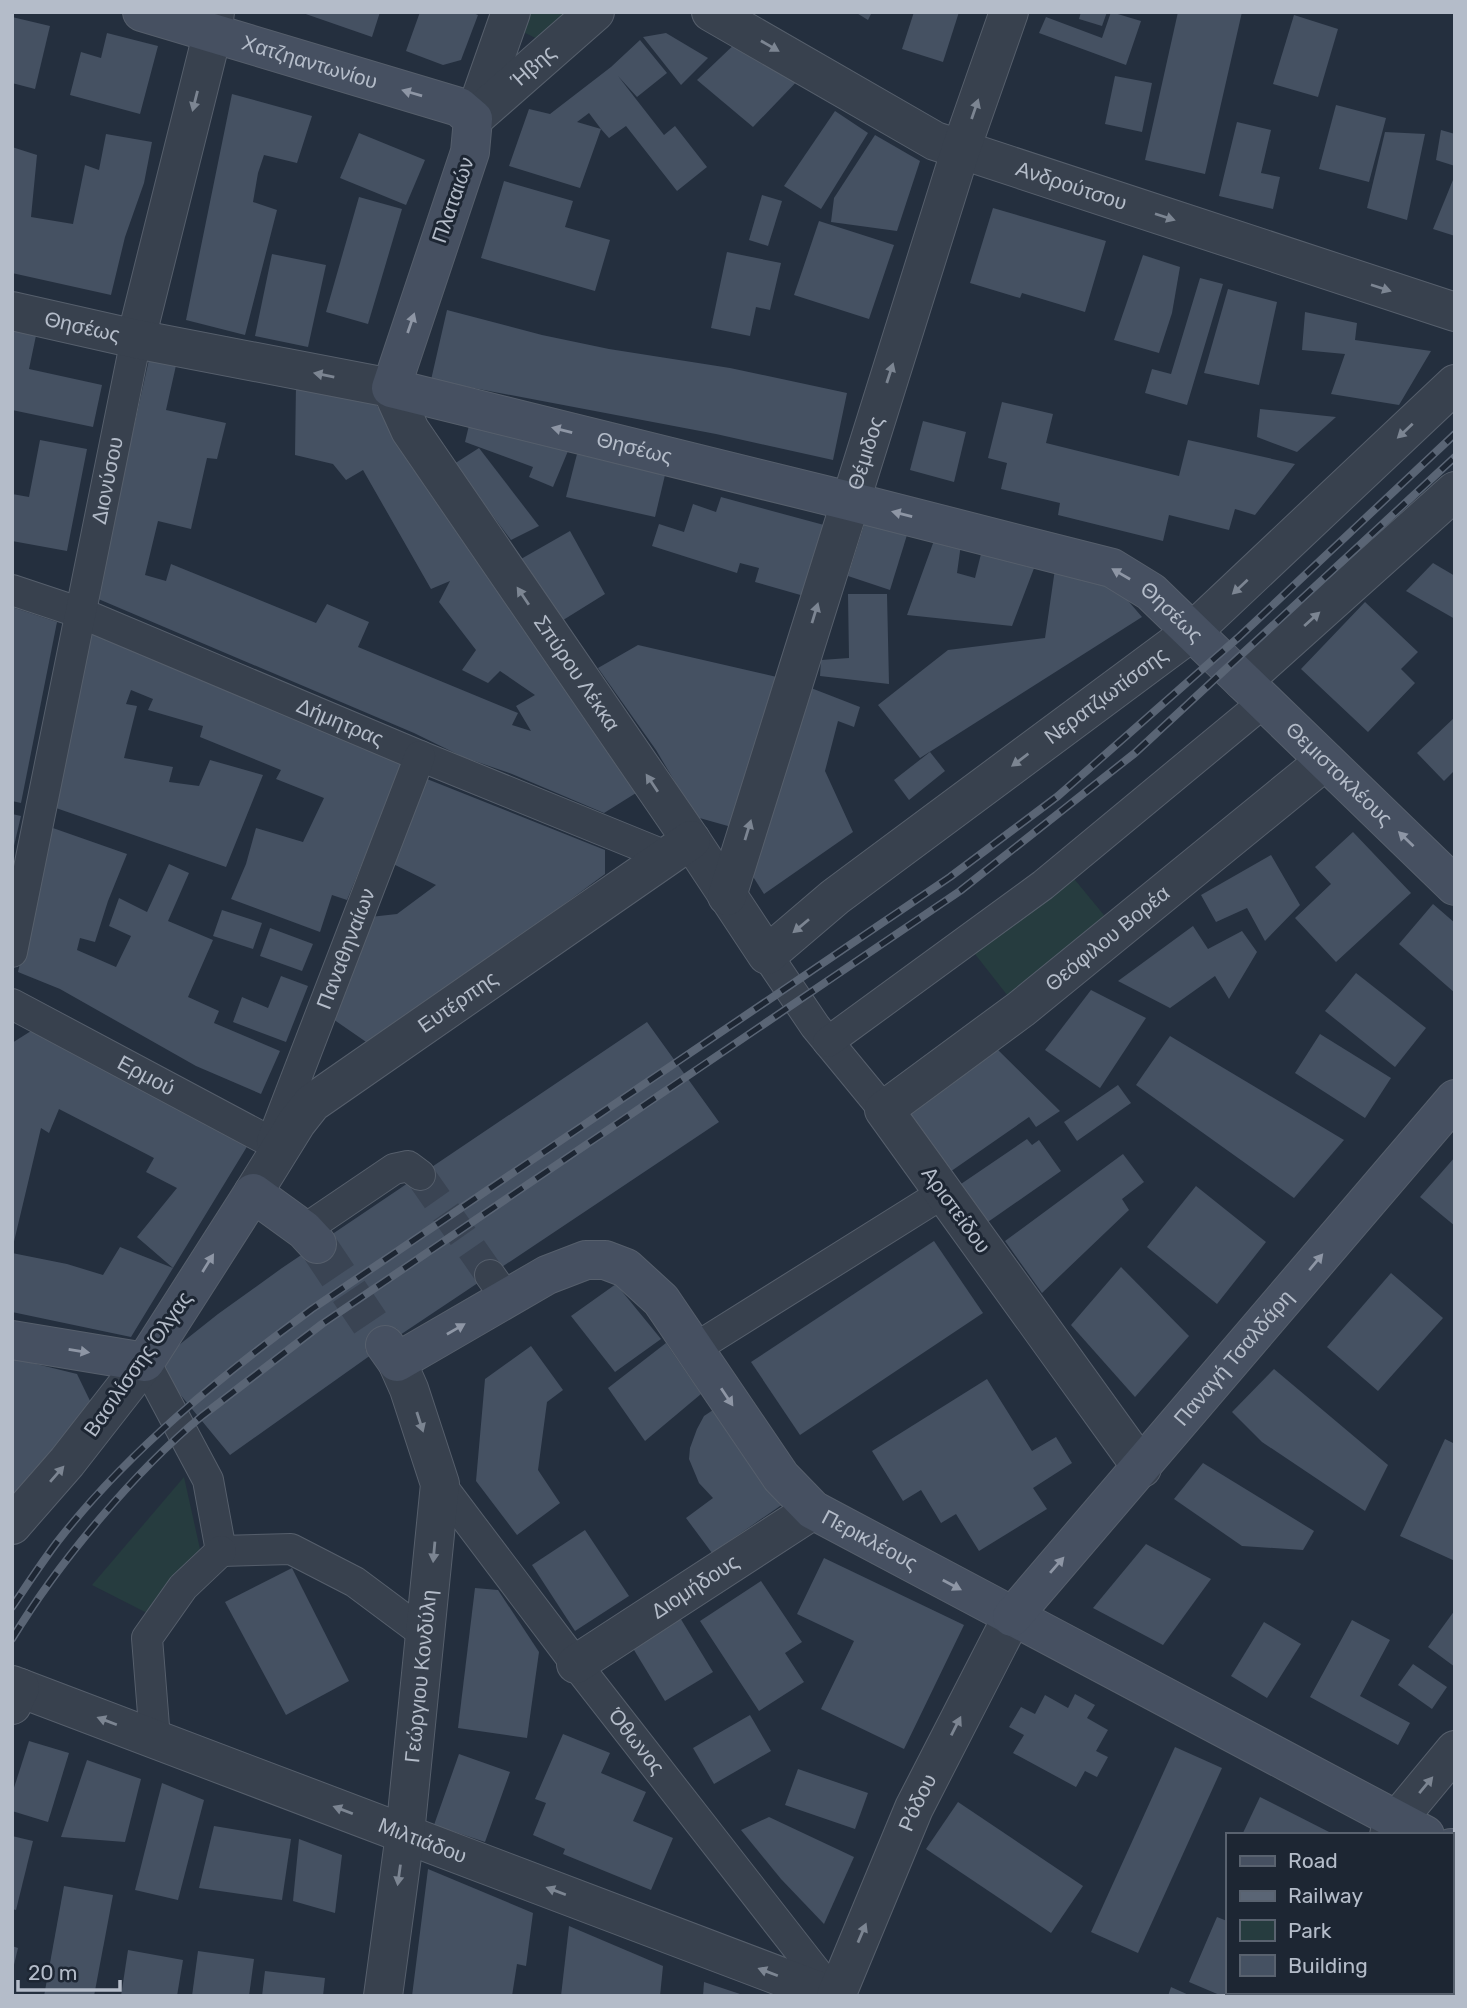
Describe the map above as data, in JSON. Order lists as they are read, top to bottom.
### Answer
{
  "streets": {
    "main road": [
      "Χατζηαντωνίου",
      "Πλαταιών",
      "Θησέως",
      "Θεμιστοκλέους",
      "Παναγή Τσαλδάρη",
      "Βασιλίσσης Όλγας",
      "Περικλέους"
    ],
    "street": [
      "Ήβης",
      "Ανδρούτσου",
      "Θέμιδος",
      "Διονύσου",
      "Σπύρου Λέκκα",
      "Νερατζιωτίσσης",
      "Δήμητρας",
      "Θεόφιλου Βορέα",
      "Παναθηναίων",
      "Ευτέρπης",
      "Ερμού",
      "Αριστείδου",
      "Διομήδους",
      "Γεώργιου Κονδύλη",
      "Όθωνος",
      "Ρόδου",
      "Μιλτιάδου"
    ]
  },
  "crossings": [
    ["Χατζηαντωνίου", "Ήβης"],
    ["Χατζηαντωνίου", "Πλαταιών"],
    ["Χατζηαντωνίου", "Διονύσου"],
    ["Ήβης", "Πλαταιών"],
    ["Ανδρούτσου", "Θέμιδος"],
    ["Πλαταιών", "Θησέως"],
    ["Πλαταιών", "Σπύρου Λέκκα"],
    ["Θησέως", "Θέμιδος"],
    ["Θησέως", "Διονύσου"],
    ["Θησέως", "Σπύρου Λέκκα"],
    ["Θησέως", "Νερατζιωτίσσης"],
    ["Θησέως", "Θεμιστοκλέους"],
    ["Θέμιδος", "Σπύρου Λέκκα"],
    ["Διονύσου", "Δήμητρας"],
    ["Σπύρου Λέκκα", "Νερατζιωτίσσης"],
    ["Σπύρου Λέκκα", "Δήμητρας"],
    ["Σπύρου Λέκκα", "Ευτέρπης"],
    ["Σπύρου Λέκκα", "Αριστείδου"],
    ["Νερατζιωτίσσης", "Αριστείδου"],
    ["Δήμητρας", "Παναθηναίων"],
    ["Δήμητρας", "Ευτέρπης"],
    ["Θεμιστοκλέους", "Θεόφιλου Βορέα"],
    ["Θεόφιλου Βορέα", "Αριστείδου"],
    ["Παναθηναίων", "Ευτέρπης"],
    ["Παναθηναίων", "Ερμού"],
    ["Ευτέρπης", "Ερμού"],
    ["Ευτέρπης", "Βασιλίσσης Όλγας"],
    ["Αριστείδου", "Παναγή Τσαλδάρη"],
    ["Παναγή Τσαλδάρη", "Περικλέους"],
    ["Παναγή Τσαλδάρη", "Ρόδου"],
    ["Περικλέους", "Διομήδους"],
    ["Περικλέους", "Γεώργιου Κονδύλη"],
    ["Περικλέους", "Ρόδου"],
    ["Διομήδους", "Όθωνος"],
    ["Γεώργιου Κονδύλη", "Όθωνος"],
    ["Γεώργιου Κονδύλη", "Μιλτιάδου"],
    ["Όθωνος", "Ρόδου"],
    ["Όθωνος", "Μιλτιάδου"],
    ["Ρόδου", "Μιλτιάδου"]
  ],
  "one_way": [
    "Χατζηαντωνίου",
    "Ανδρούτσου",
    "Πλαταιών",
    "Θησέως",
    "Θέμιδος",
    "Σπύρου Λέκκα",
    "Θεμιστοκλέους",
    "Παναγή Τσαλδάρη",
    "Βασιλίσσης Όλγας",
    "Περικλέους",
    "Γεώργιου Κονδύλη",
    "Ρόδου",
    "Μιλτιάδου"
  ],
  "legend": [
    "Road",
    "Railway",
    "Park",
    "Building"
  ],
  "scale_bar": "20 m"
}
